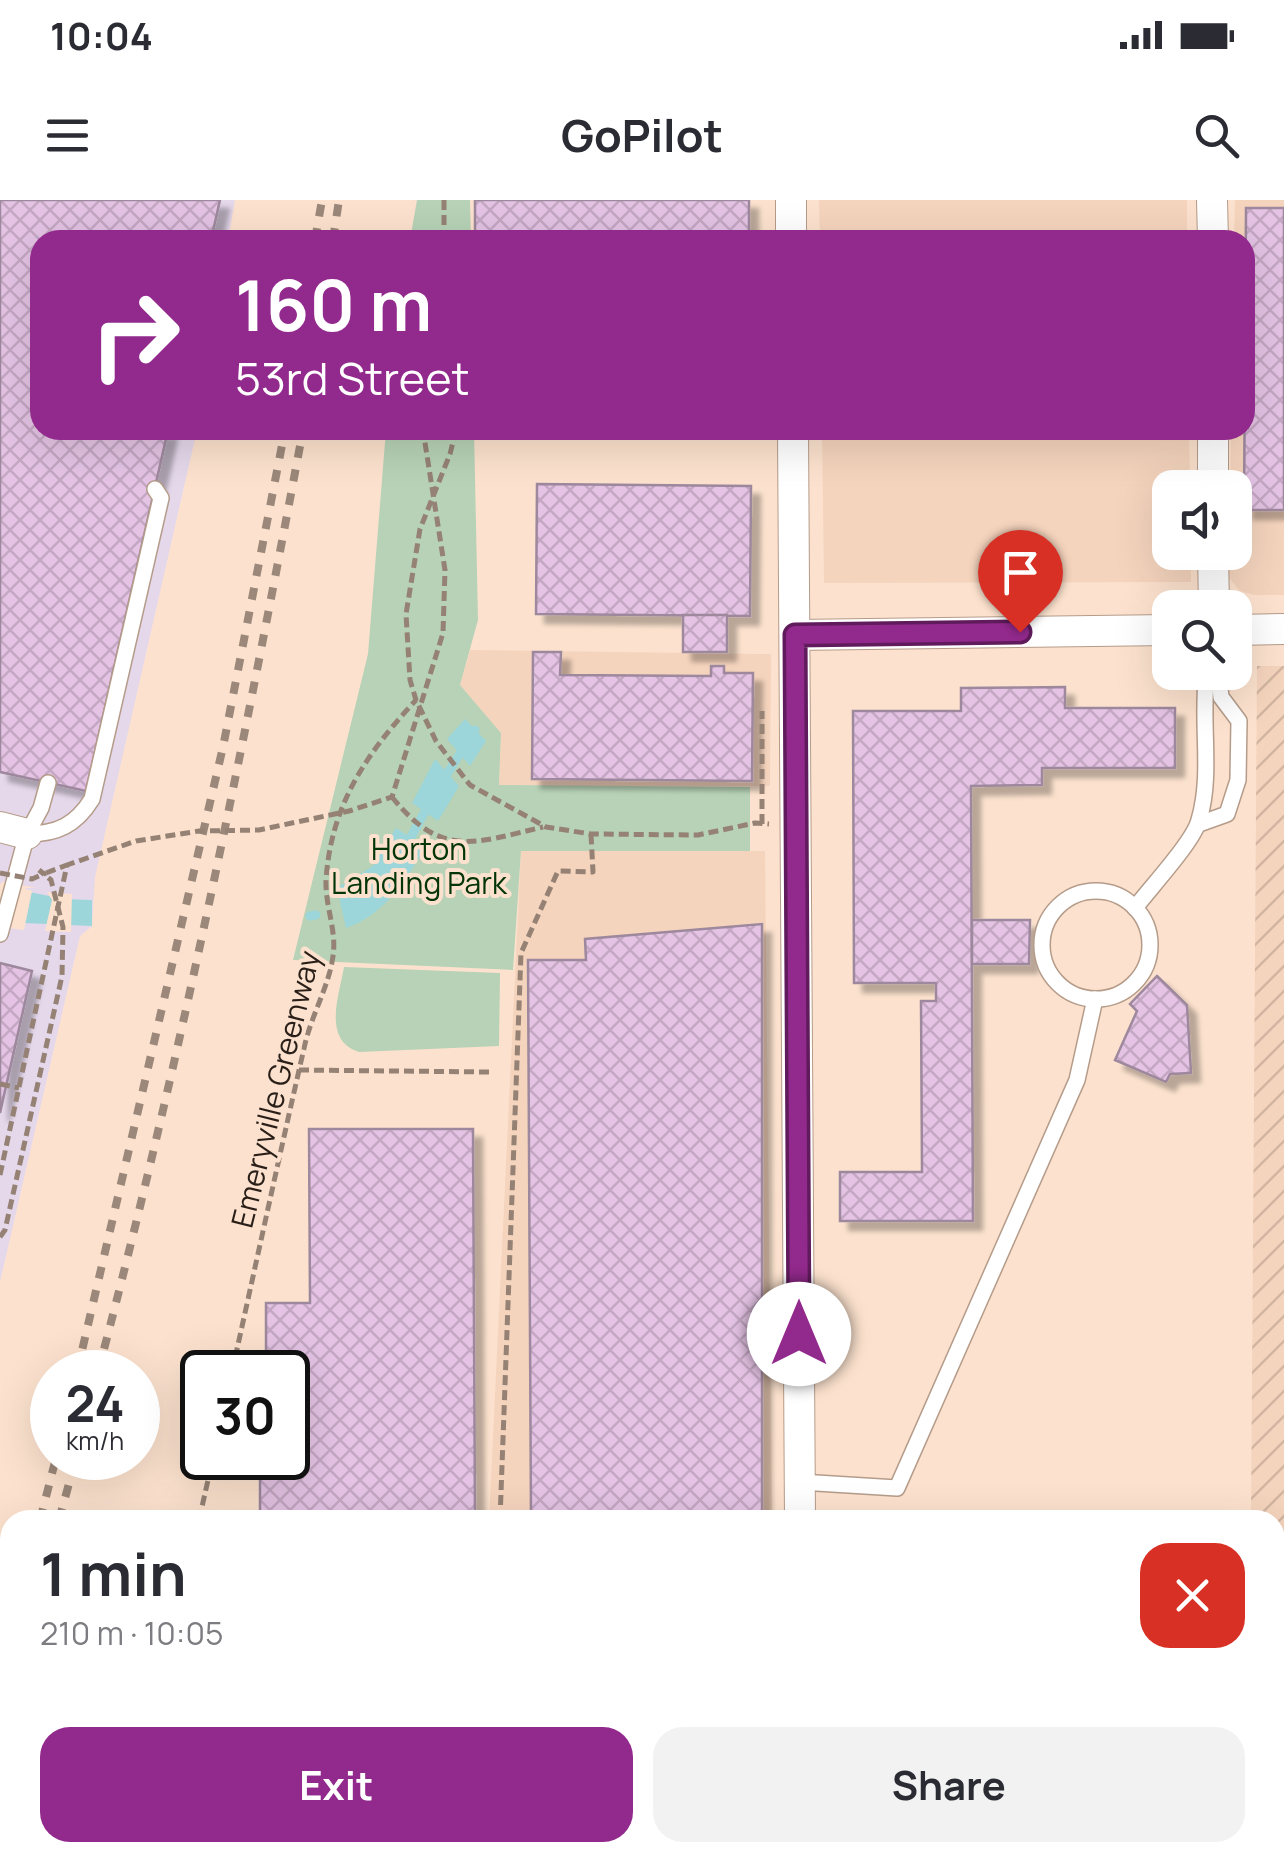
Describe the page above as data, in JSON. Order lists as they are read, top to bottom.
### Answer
{
  "streets": {
    "path": ["Emeryville Greenway"]
  },
  "parks": ["Horton Landing Park"],
  "page": {
    "status": "10:04",
    "header": "GoPilot",
    "turn": ["160 m", "53rd Street"],
    "speed": "24 km/h",
    "limit": "30",
    "heading": ["1 min", "210 m · 10:05"],
    "buttons": ["Exit", "Share"]
  }
}
